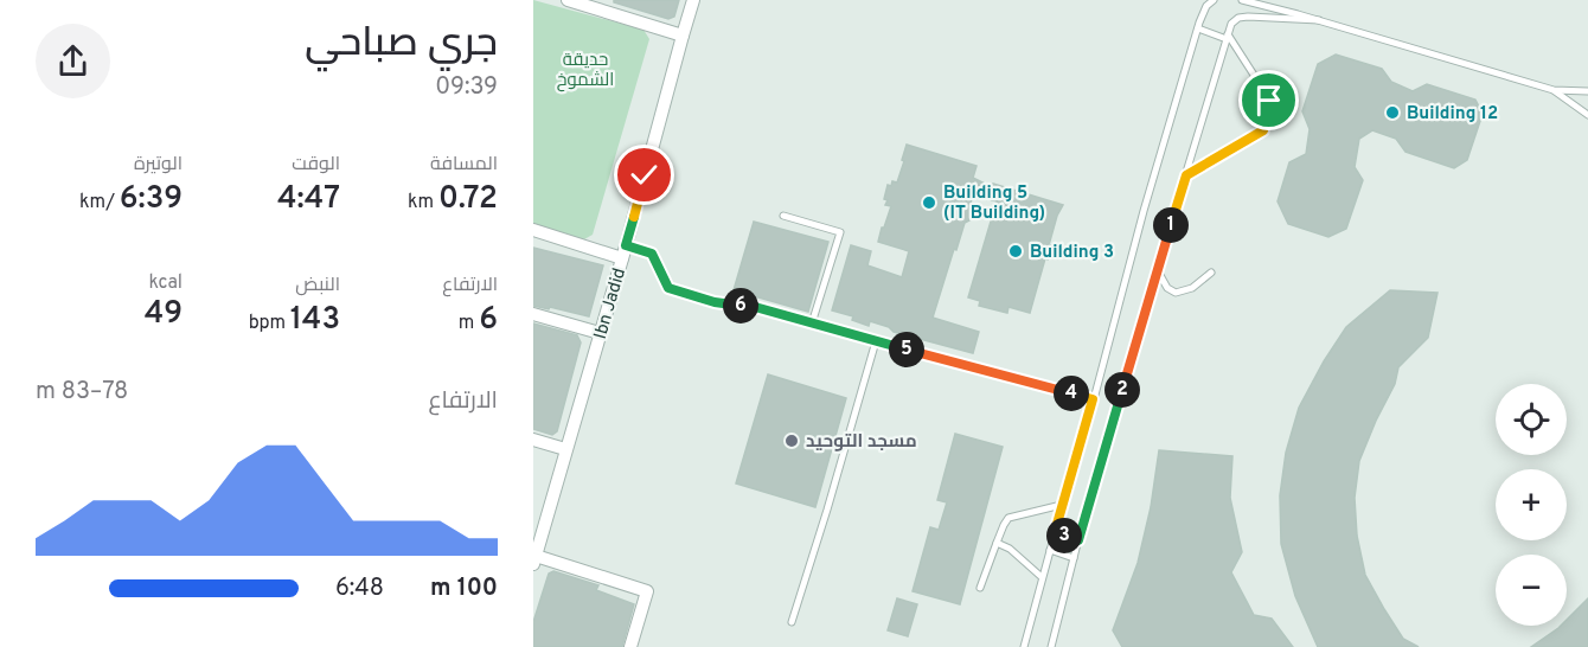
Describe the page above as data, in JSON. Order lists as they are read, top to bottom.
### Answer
{
  "streets": {
    "street": ["Ibn Jadid"]
  },
  "parks": ["حديقة الشموخ"],
  "places": [
    "Building 12",
    "Building 5 (IT Building)",
    "Building 3",
    "مسجد التوحيد"
  ],
  "page": {
    "heading": ["جري صباحي", "09:39"],
    "stats": [
      ["المسافة", "0.72 km"],
      ["الوقت", "4:47"],
      ["الوتيرة", "6:39 /km"],
      ["الارتفاع", "6 m"],
      ["النبض", "143 bpm"],
      ["kcal", "49"]
    ],
    "pins": [
      "1",
      "6",
      "5",
      "2",
      "4",
      "3"
    ],
    "chart": ["الارتفاع", "78–83 m"],
    "map_buttons": ["+", "−"],
    "list": [
      {
        "name": "100 m",
        "note": "6:48"
      }
    ]
  }
}
